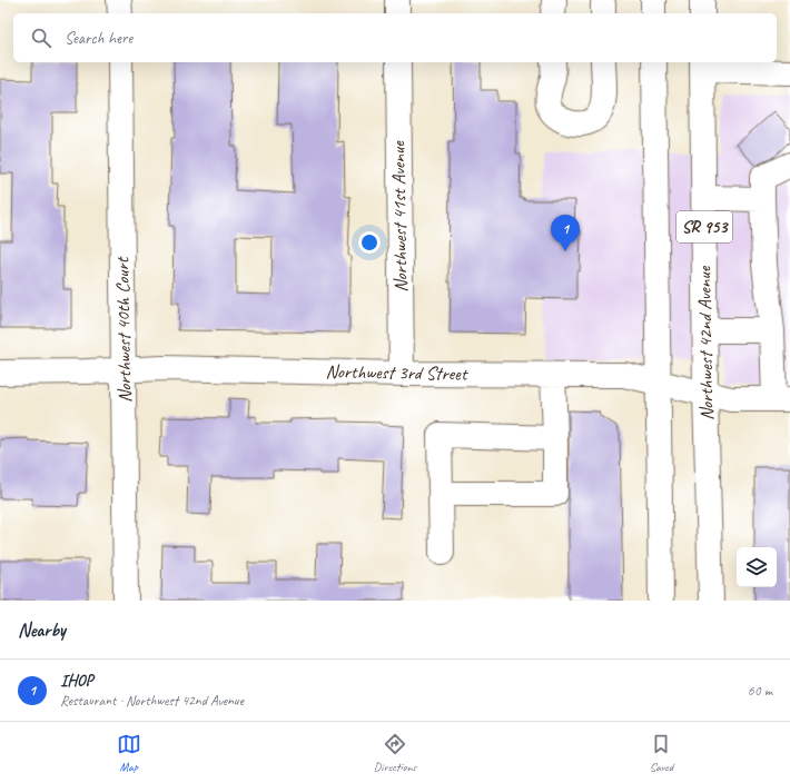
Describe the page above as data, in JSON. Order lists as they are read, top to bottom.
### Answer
{
  "streets": {
    "street": [
      "Northwest 41st Avenue",
      "SR 953",
      "Northwest 40th Court",
      "Northwest 42nd Avenue",
      "Northwest 3rd Street"
    ]
  },
  "crossings": [
    ["Northwest 41st Avenue", "Northwest 3rd Street"],
    ["SR 953", "Northwest 3rd Street"],
    ["Northwest 40th Court", "Northwest 3rd Street"],
    ["Northwest 42nd Avenue", "Northwest 3rd Street"]
  ],
  "page": {
    "search": "Search here",
    "pins": "1",
    "heading": "Nearby",
    "list": [
      {
        "mark": "1",
        "name": "IHOP",
        "note": "Restaurant · Northwest 42nd Avenue",
        "value": "60 m"
      }
    ],
    "nav": ["Map", "Directions", "Saved"]
  }
}
